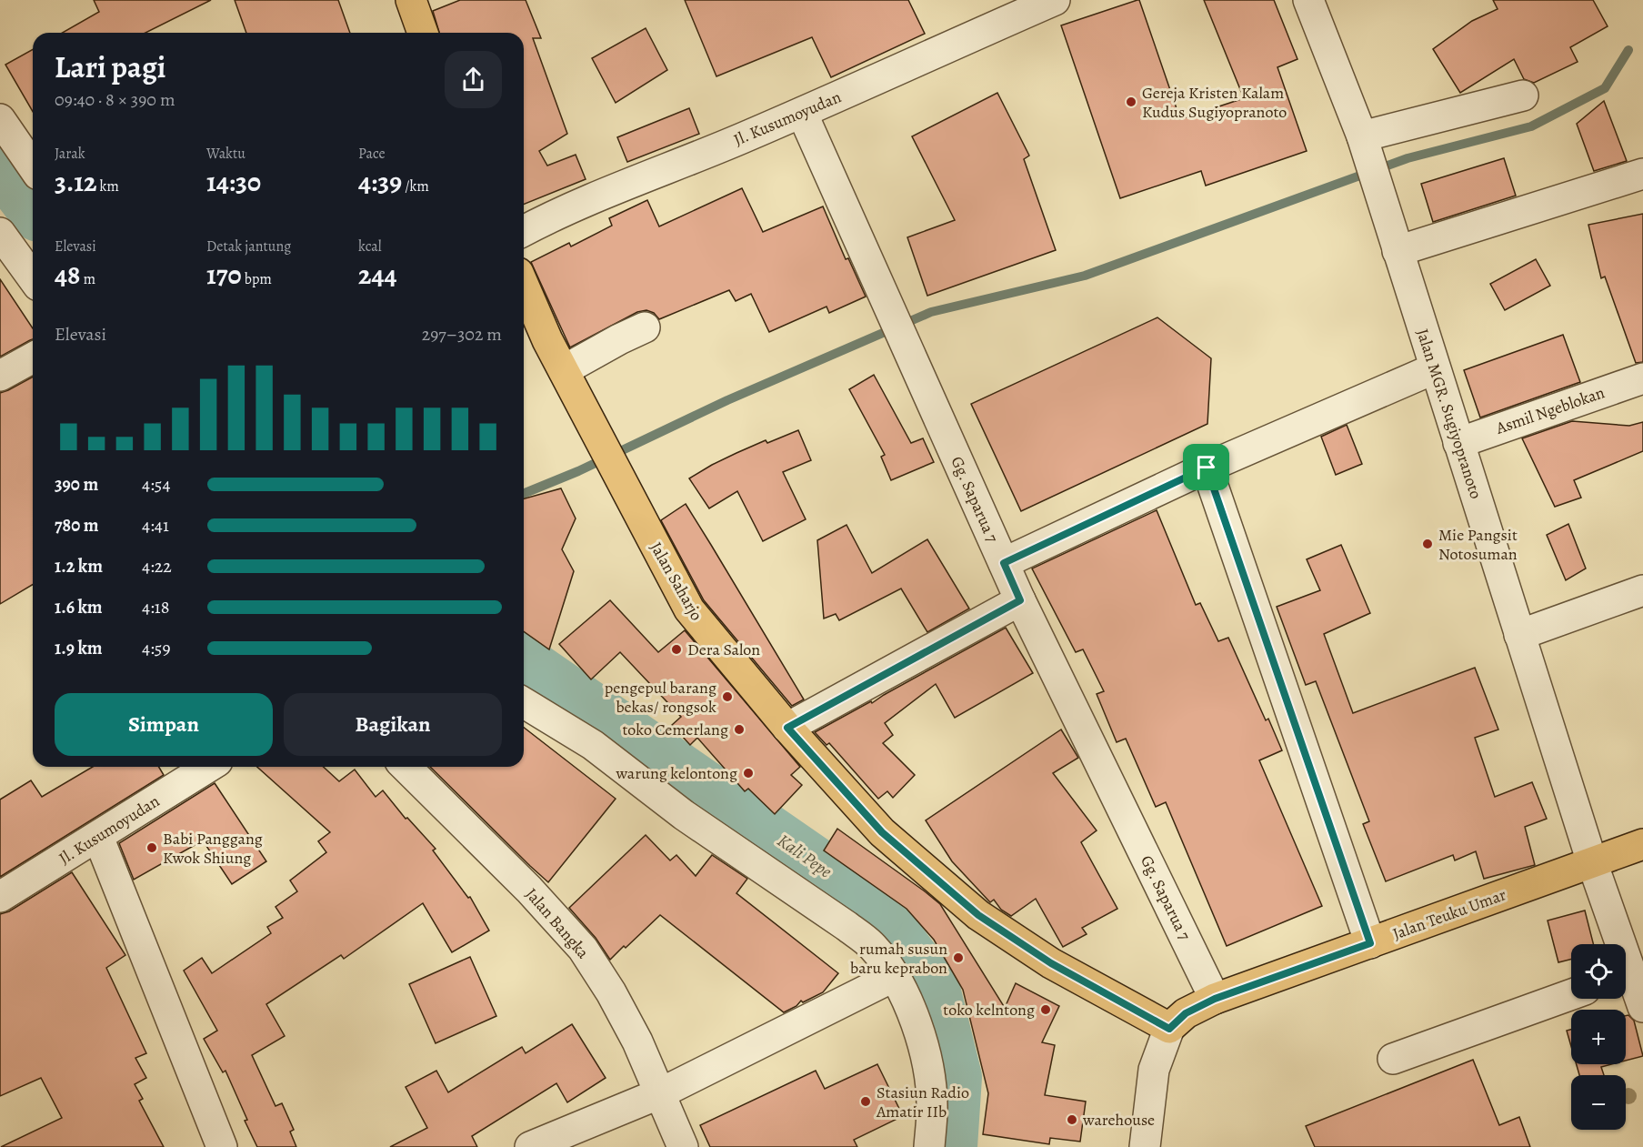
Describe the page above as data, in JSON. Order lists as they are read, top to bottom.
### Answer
{
  "streets": {
    "main road": ["Jalan Saharjo", "Jalan Teuku Umar"],
    "street": [
      "Jl. Kusumoyudan",
      "Asmil Ngeblokan",
      "Jalan MGR. Sugiyopranoto",
      "Gg. Saparua 7",
      "Jalan Bangka"
    ]
  },
  "crossings": [
    ["Jl. Kusumoyudan", "Gg. Saparua 7"],
    ["Asmil Ngeblokan", "Jalan MGR. Sugiyopranoto"],
    ["Jalan MGR. Sugiyopranoto", "Jalan Teuku Umar"],
    ["Gg. Saparua 7", "Jalan Teuku Umar"],
    ["Jalan Saharjo", "Jalan Teuku Umar"]
  ],
  "water": ["Kali Pepe"],
  "places": [
    "Gereja Kristen Kalam Kudus Sugiyopranoto",
    "Mie Pangsit Notosuman",
    "Dera Salon",
    "pengepul barang bekas/ rongsok",
    "toko Cemerlang",
    "warung kelontong",
    "Babi Panggang Kwok Shiung",
    "rumah susun baru keprabon",
    "toko kelntong",
    "Stasiun Radio Amatir IIb",
    "warehouse"
  ],
  "page": {
    "heading": ["Lari pagi", "09:40 · 8 × 390 m"],
    "stats": [
      ["Jarak", "3.12 km"],
      ["Waktu", "14:30"],
      ["Pace", "4:39 /km"],
      ["Elevasi", "48 m"],
      ["Detak jantung", "170 bpm"],
      ["kcal", "244"]
    ],
    "chart": ["Elevasi", "297–302 m"],
    "list": [
      {
        "name": "390 m",
        "note": "4:54"
      },
      {
        "name": "780 m",
        "note": "4:41"
      },
      {
        "name": "1.2 km",
        "note": "4:22"
      },
      {
        "name": "1.6 km",
        "note": "4:18"
      },
      {
        "name": "1.9 km",
        "note": "4:59"
      }
    ],
    "buttons": ["Simpan", "Bagikan"],
    "map_buttons": ["+", "−"]
  }
}
